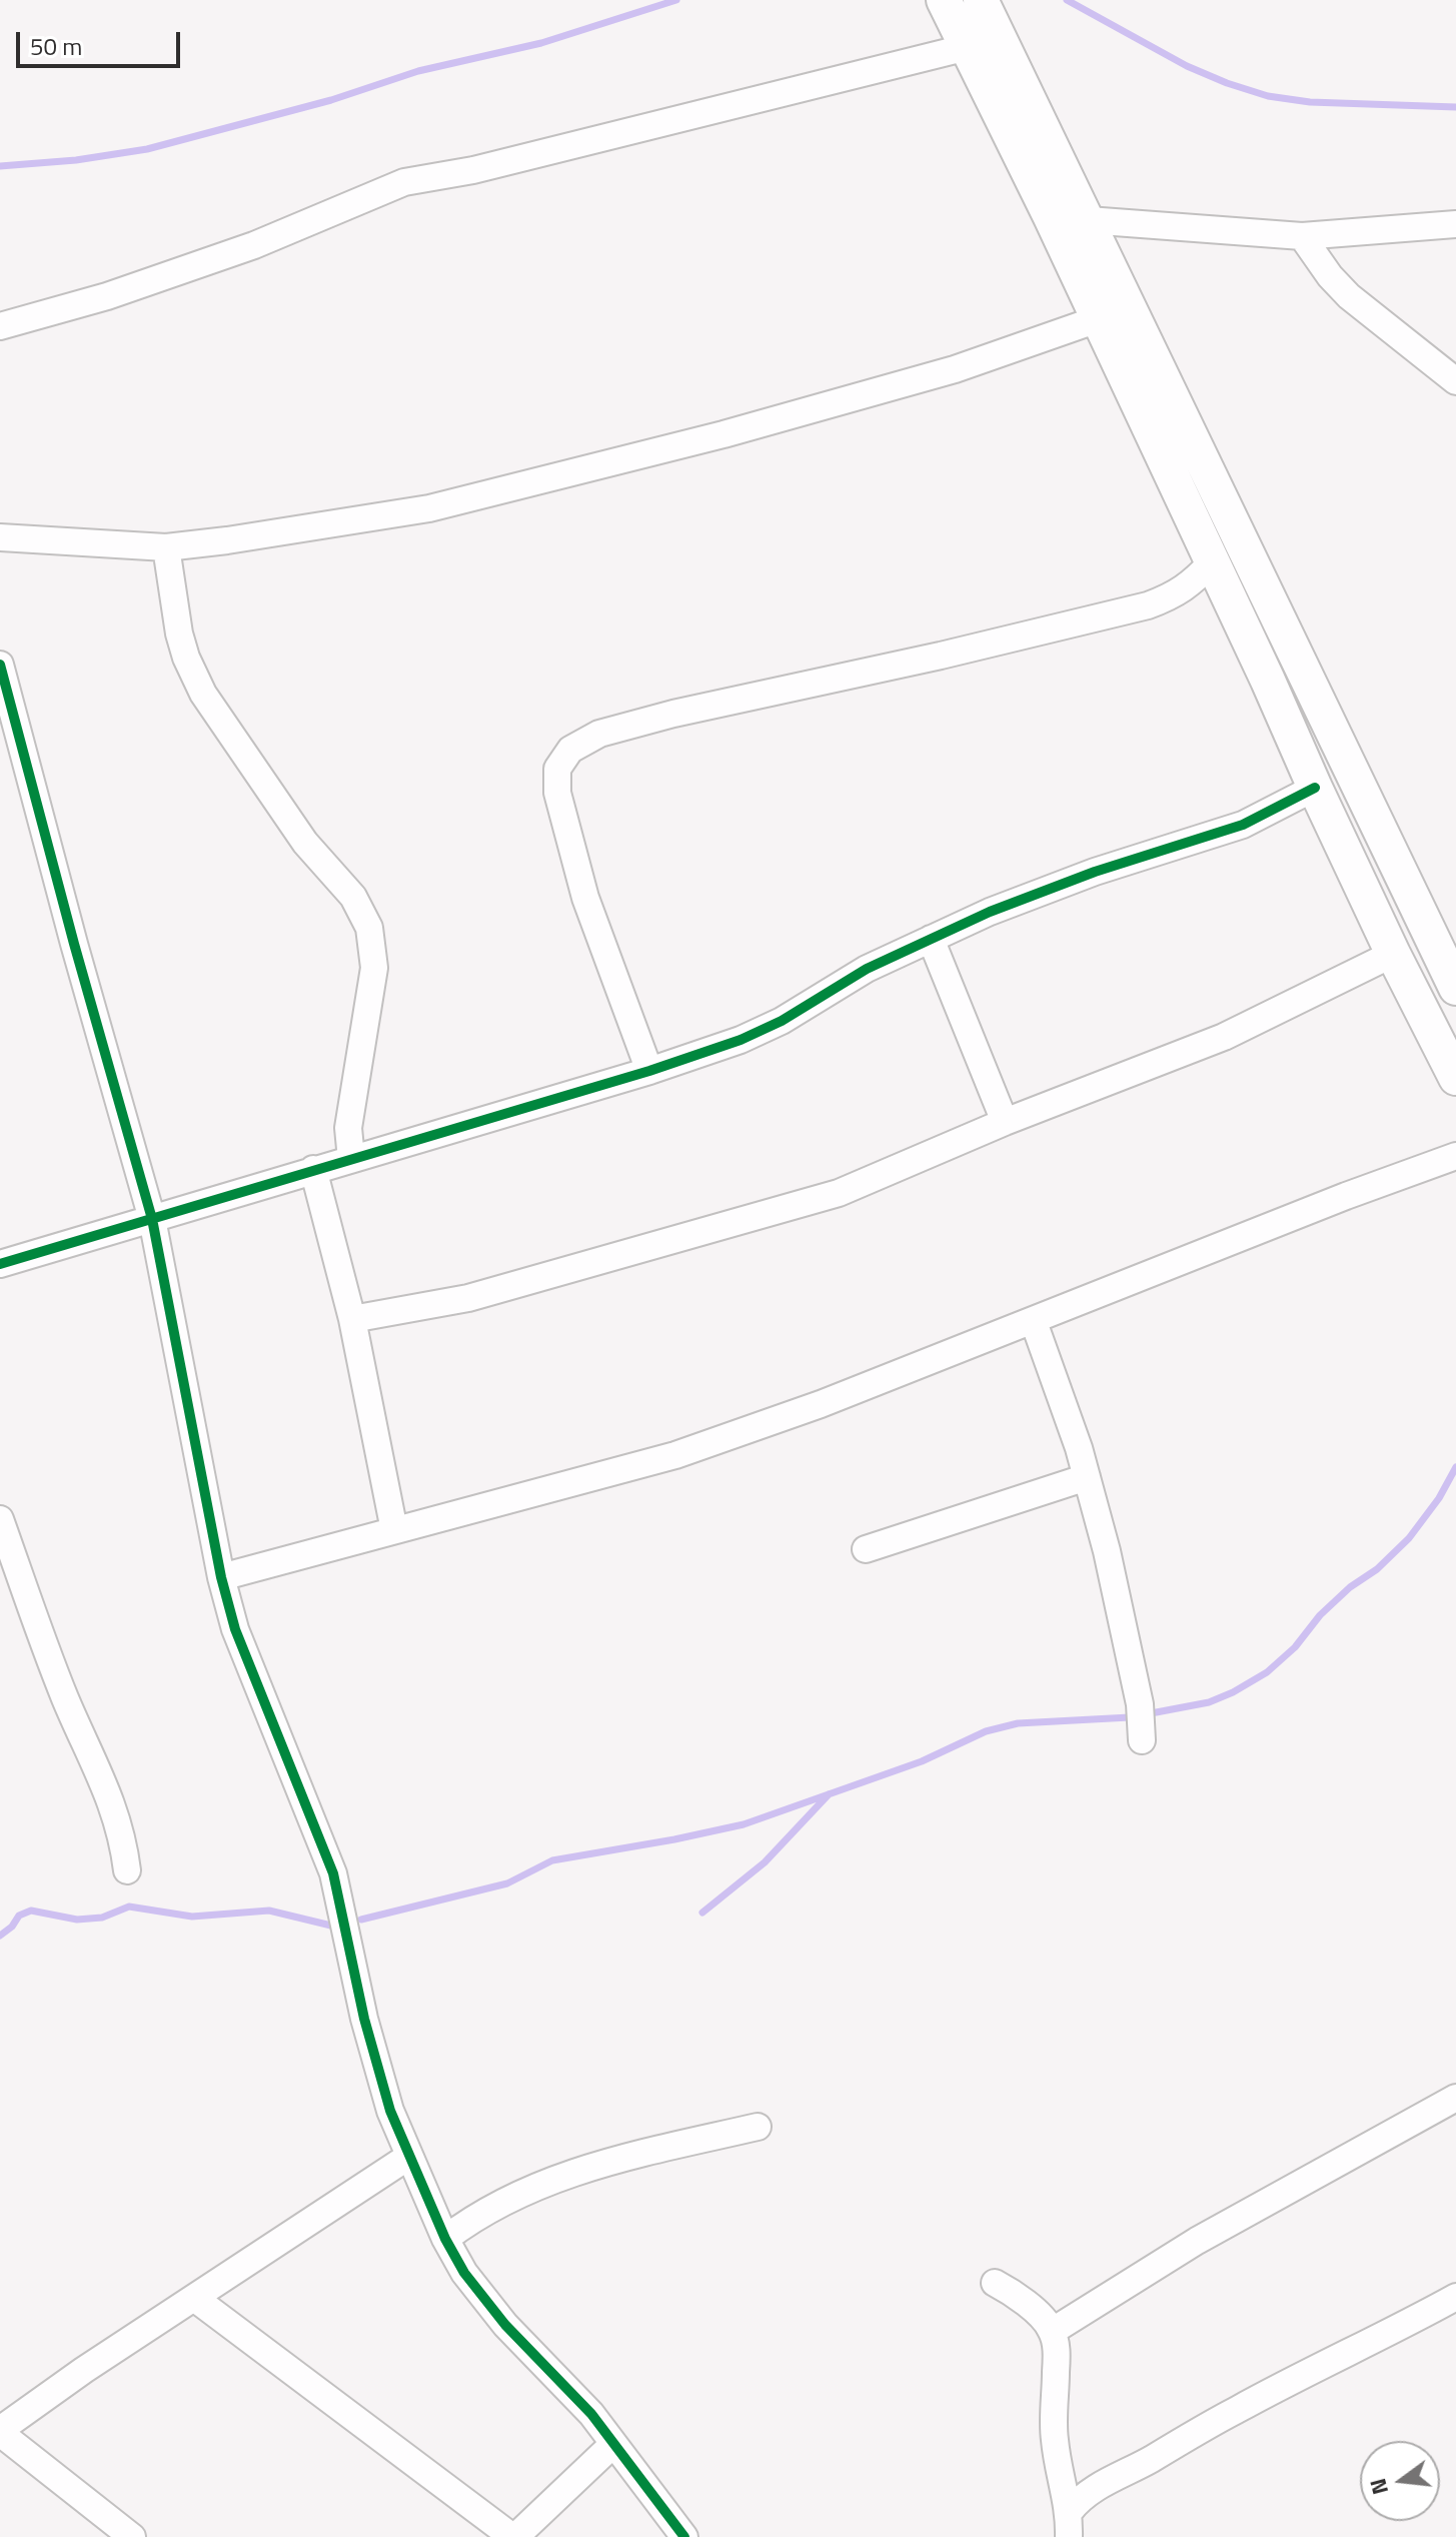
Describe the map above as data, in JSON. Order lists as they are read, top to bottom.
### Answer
{
  "scale_bar": "50 m",
  "north": "left"
}
